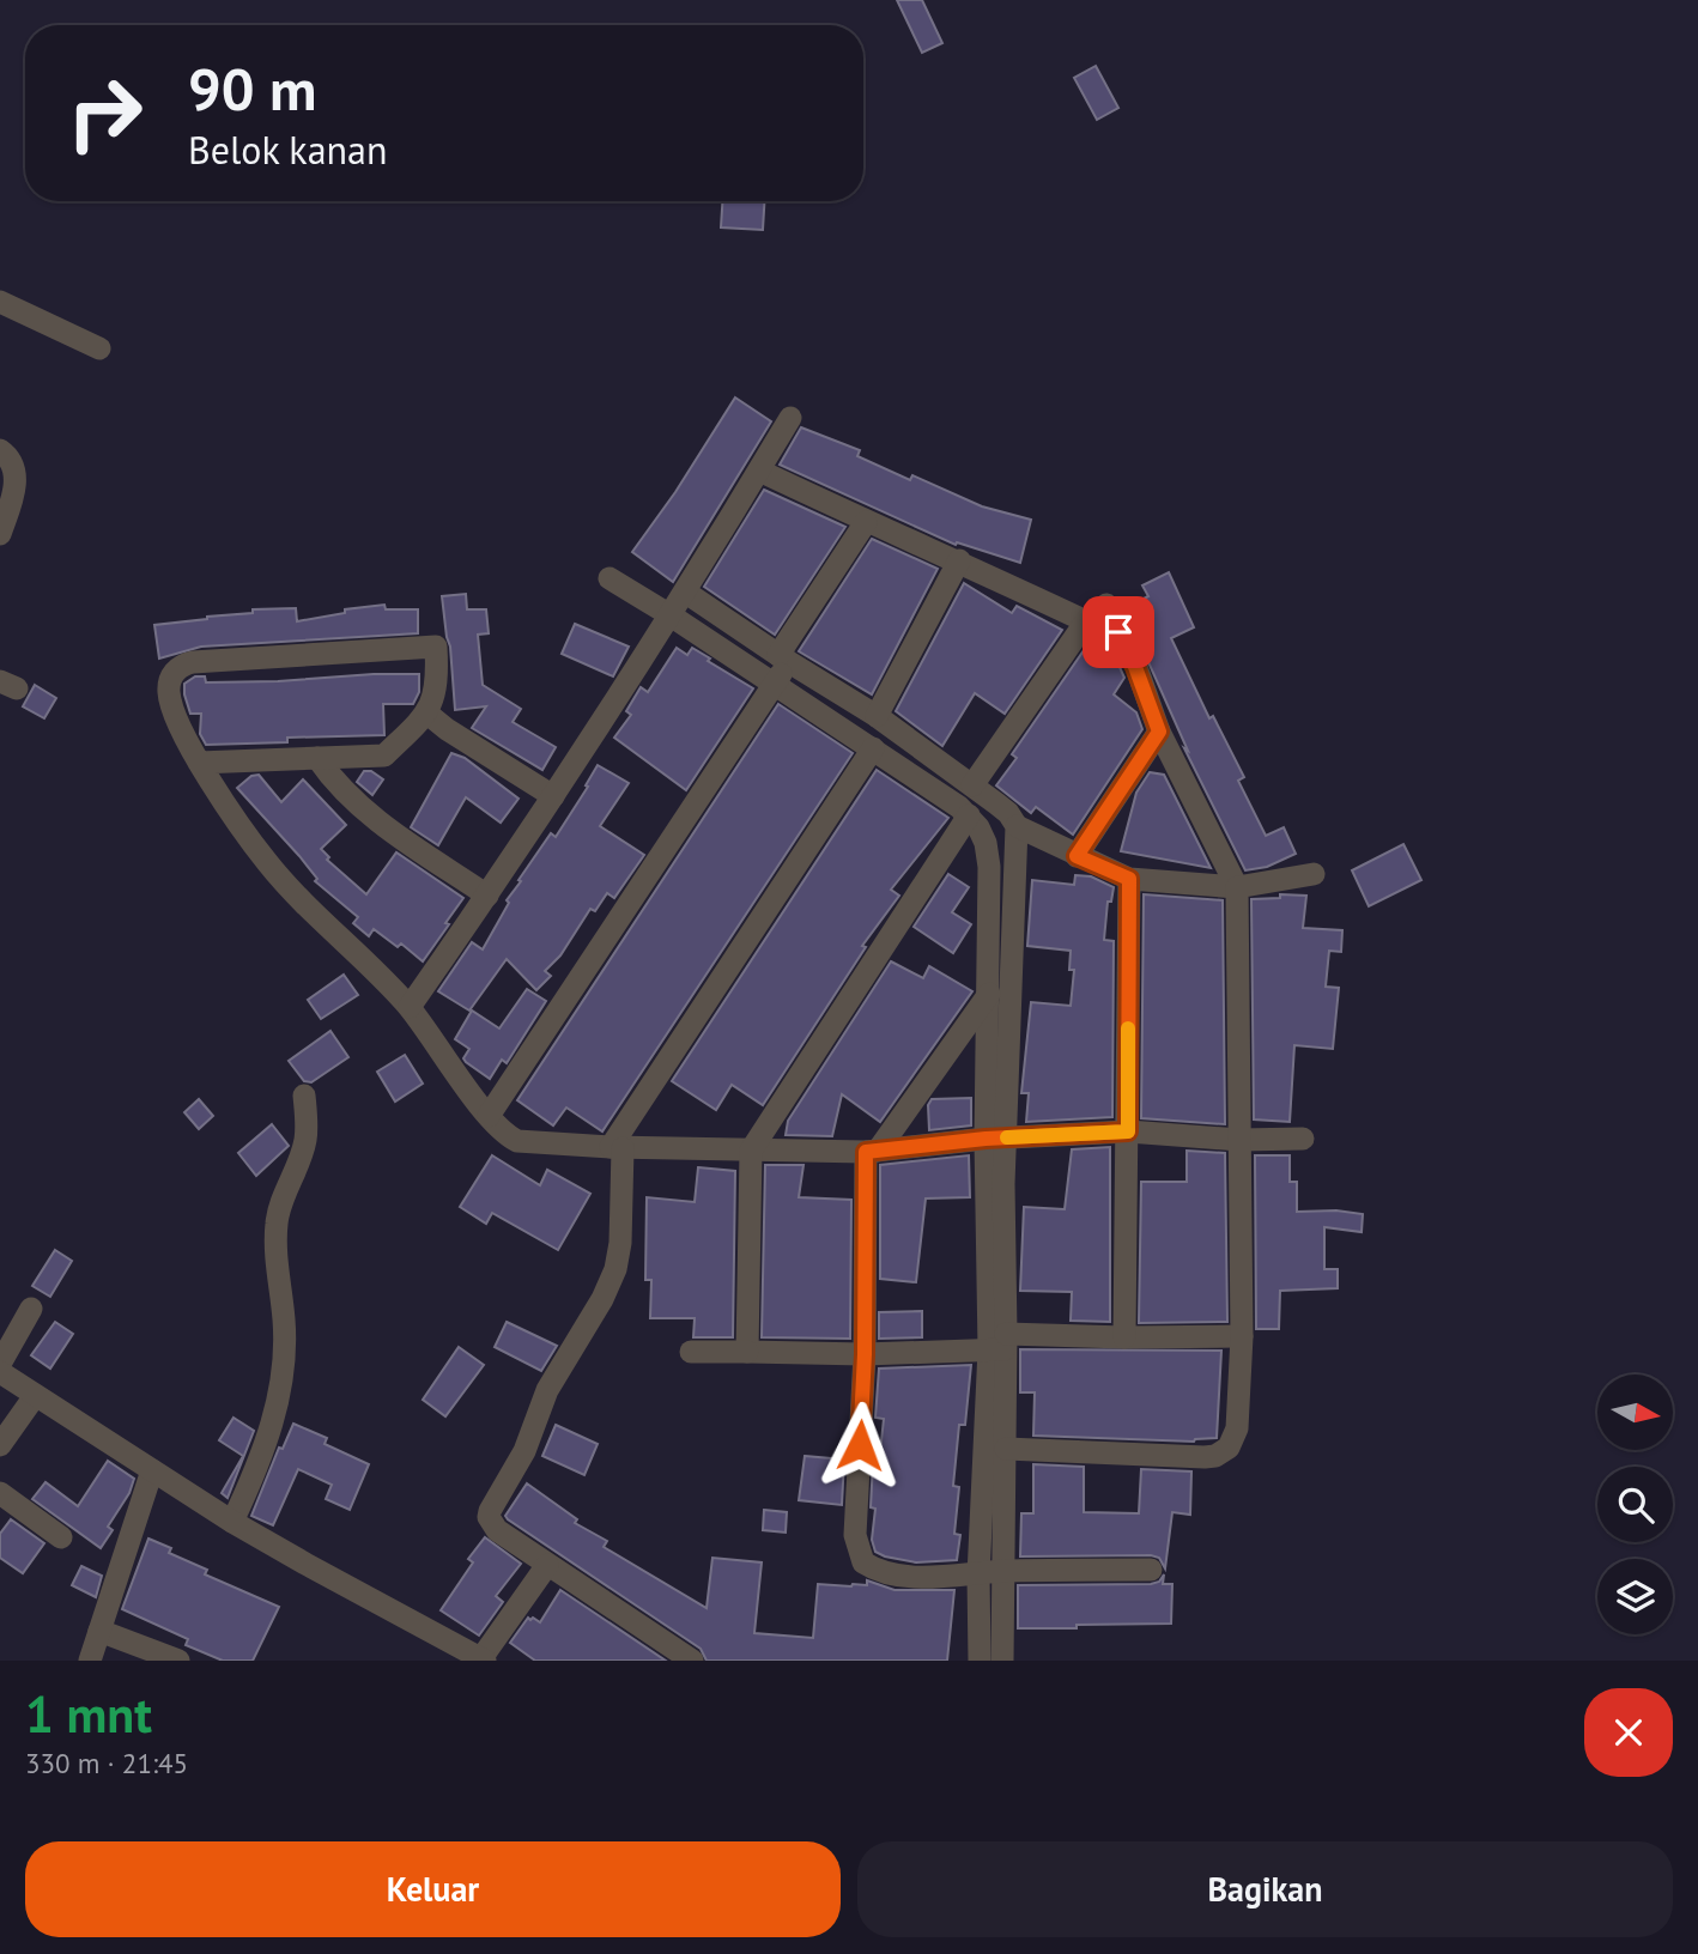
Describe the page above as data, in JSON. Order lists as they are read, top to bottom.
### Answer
{
  "north": "right",
  "page": {
    "turn": ["90 m", "Belok kanan"],
    "heading": ["1 mnt", "330 m · 21:45"],
    "buttons": ["Keluar", "Bagikan"]
  }
}
